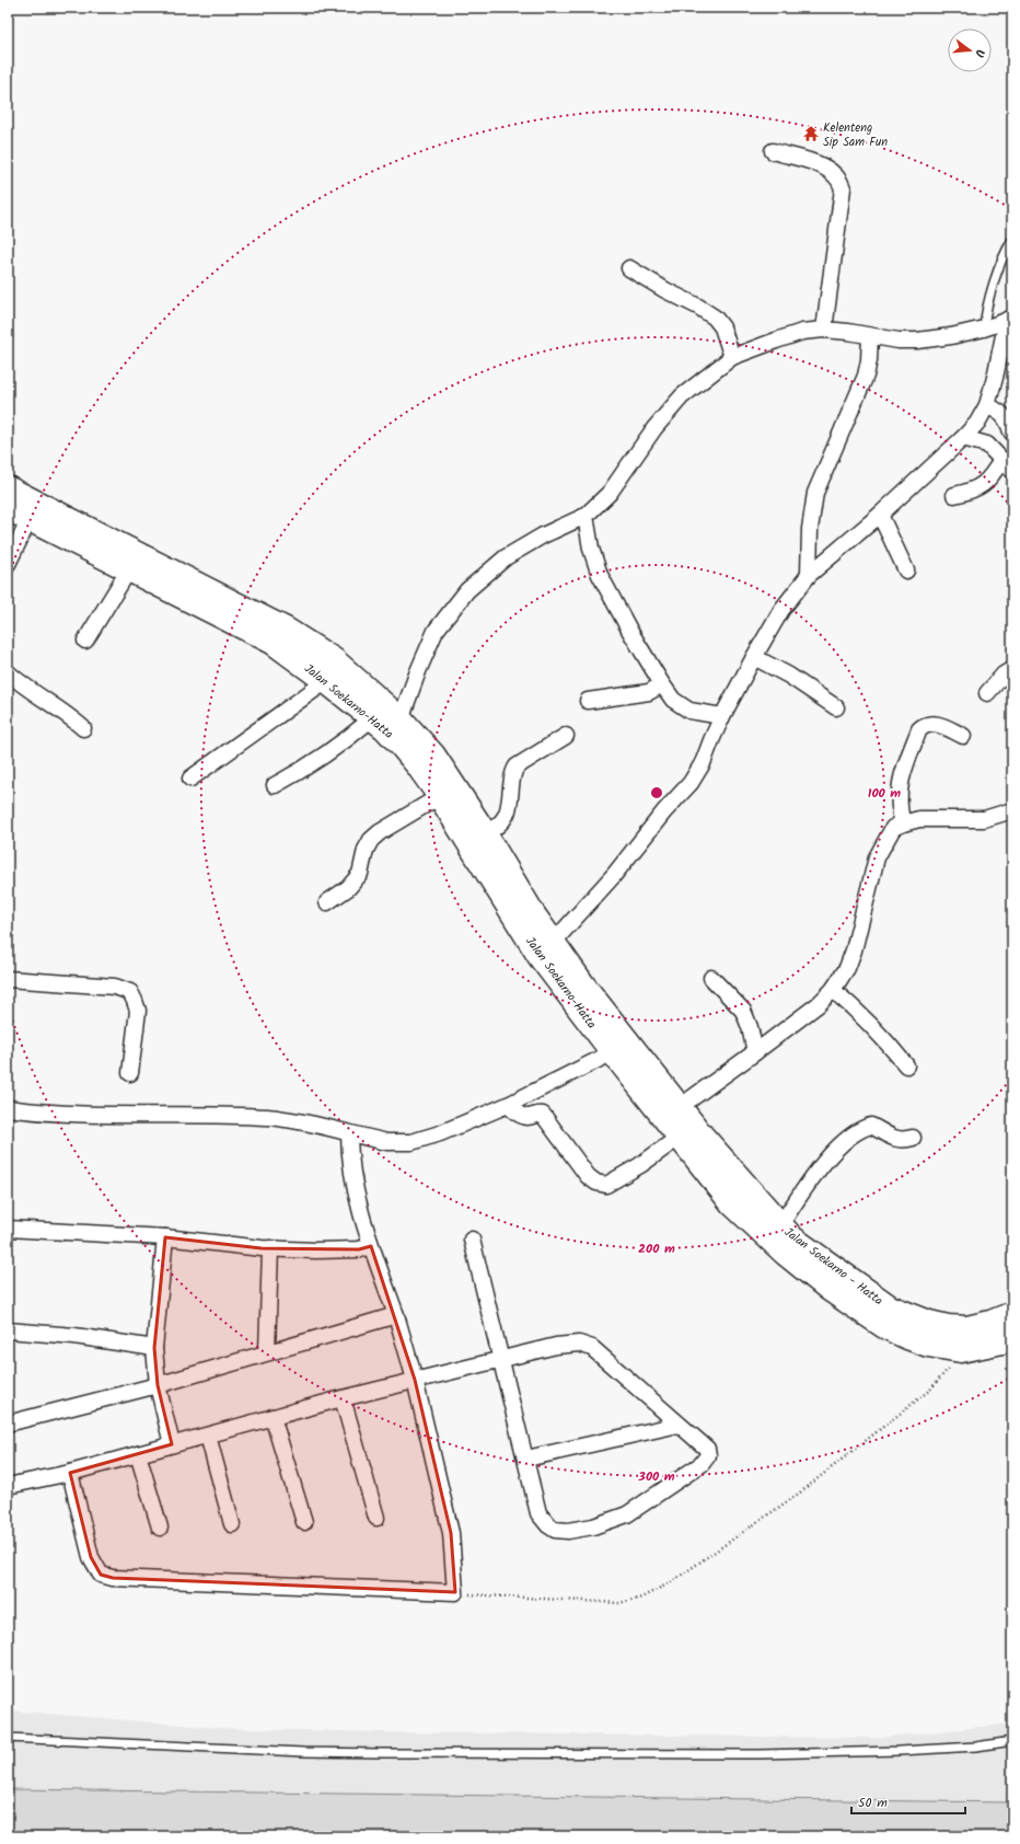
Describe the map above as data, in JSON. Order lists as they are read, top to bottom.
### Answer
{
  "streets": {
    "highway": ["Jalan Soekarno-Hatta", "Jalan Soekarno - Hatta"]
  },
  "crossings": [
    ["Jalan Soekarno-Hatta", "Jalan Soekarno - Hatta"]
  ],
  "places": {
    "temple": ["Kelenteng Sip Sam Fun"]
  },
  "scale_bar": "50 m",
  "north": "right",
  "rings": ["100 m", "200 m", "300 m"]
}
